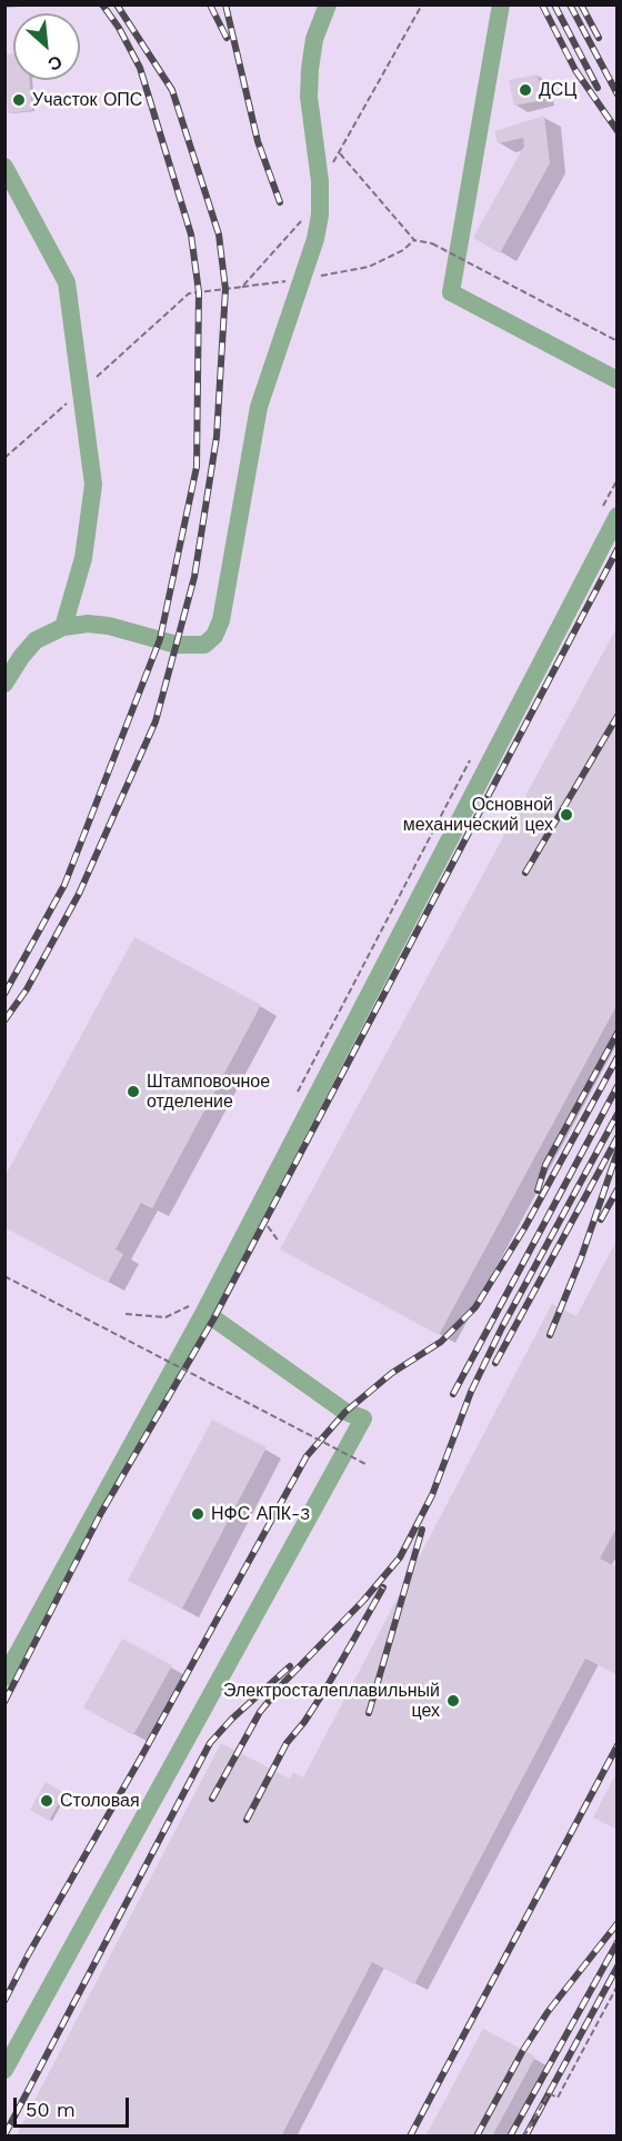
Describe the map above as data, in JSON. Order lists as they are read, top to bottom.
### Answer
{
  "places": [
    "ДСЦ",
    "Участок ОПС",
    "Основной механический цех",
    "Штамповочное отделение",
    "НФС АПК-3",
    "Электросталеплавильный цех",
    "Столовая"
  ],
  "scale_bar": "50 m",
  "north": "bottom right"
}
